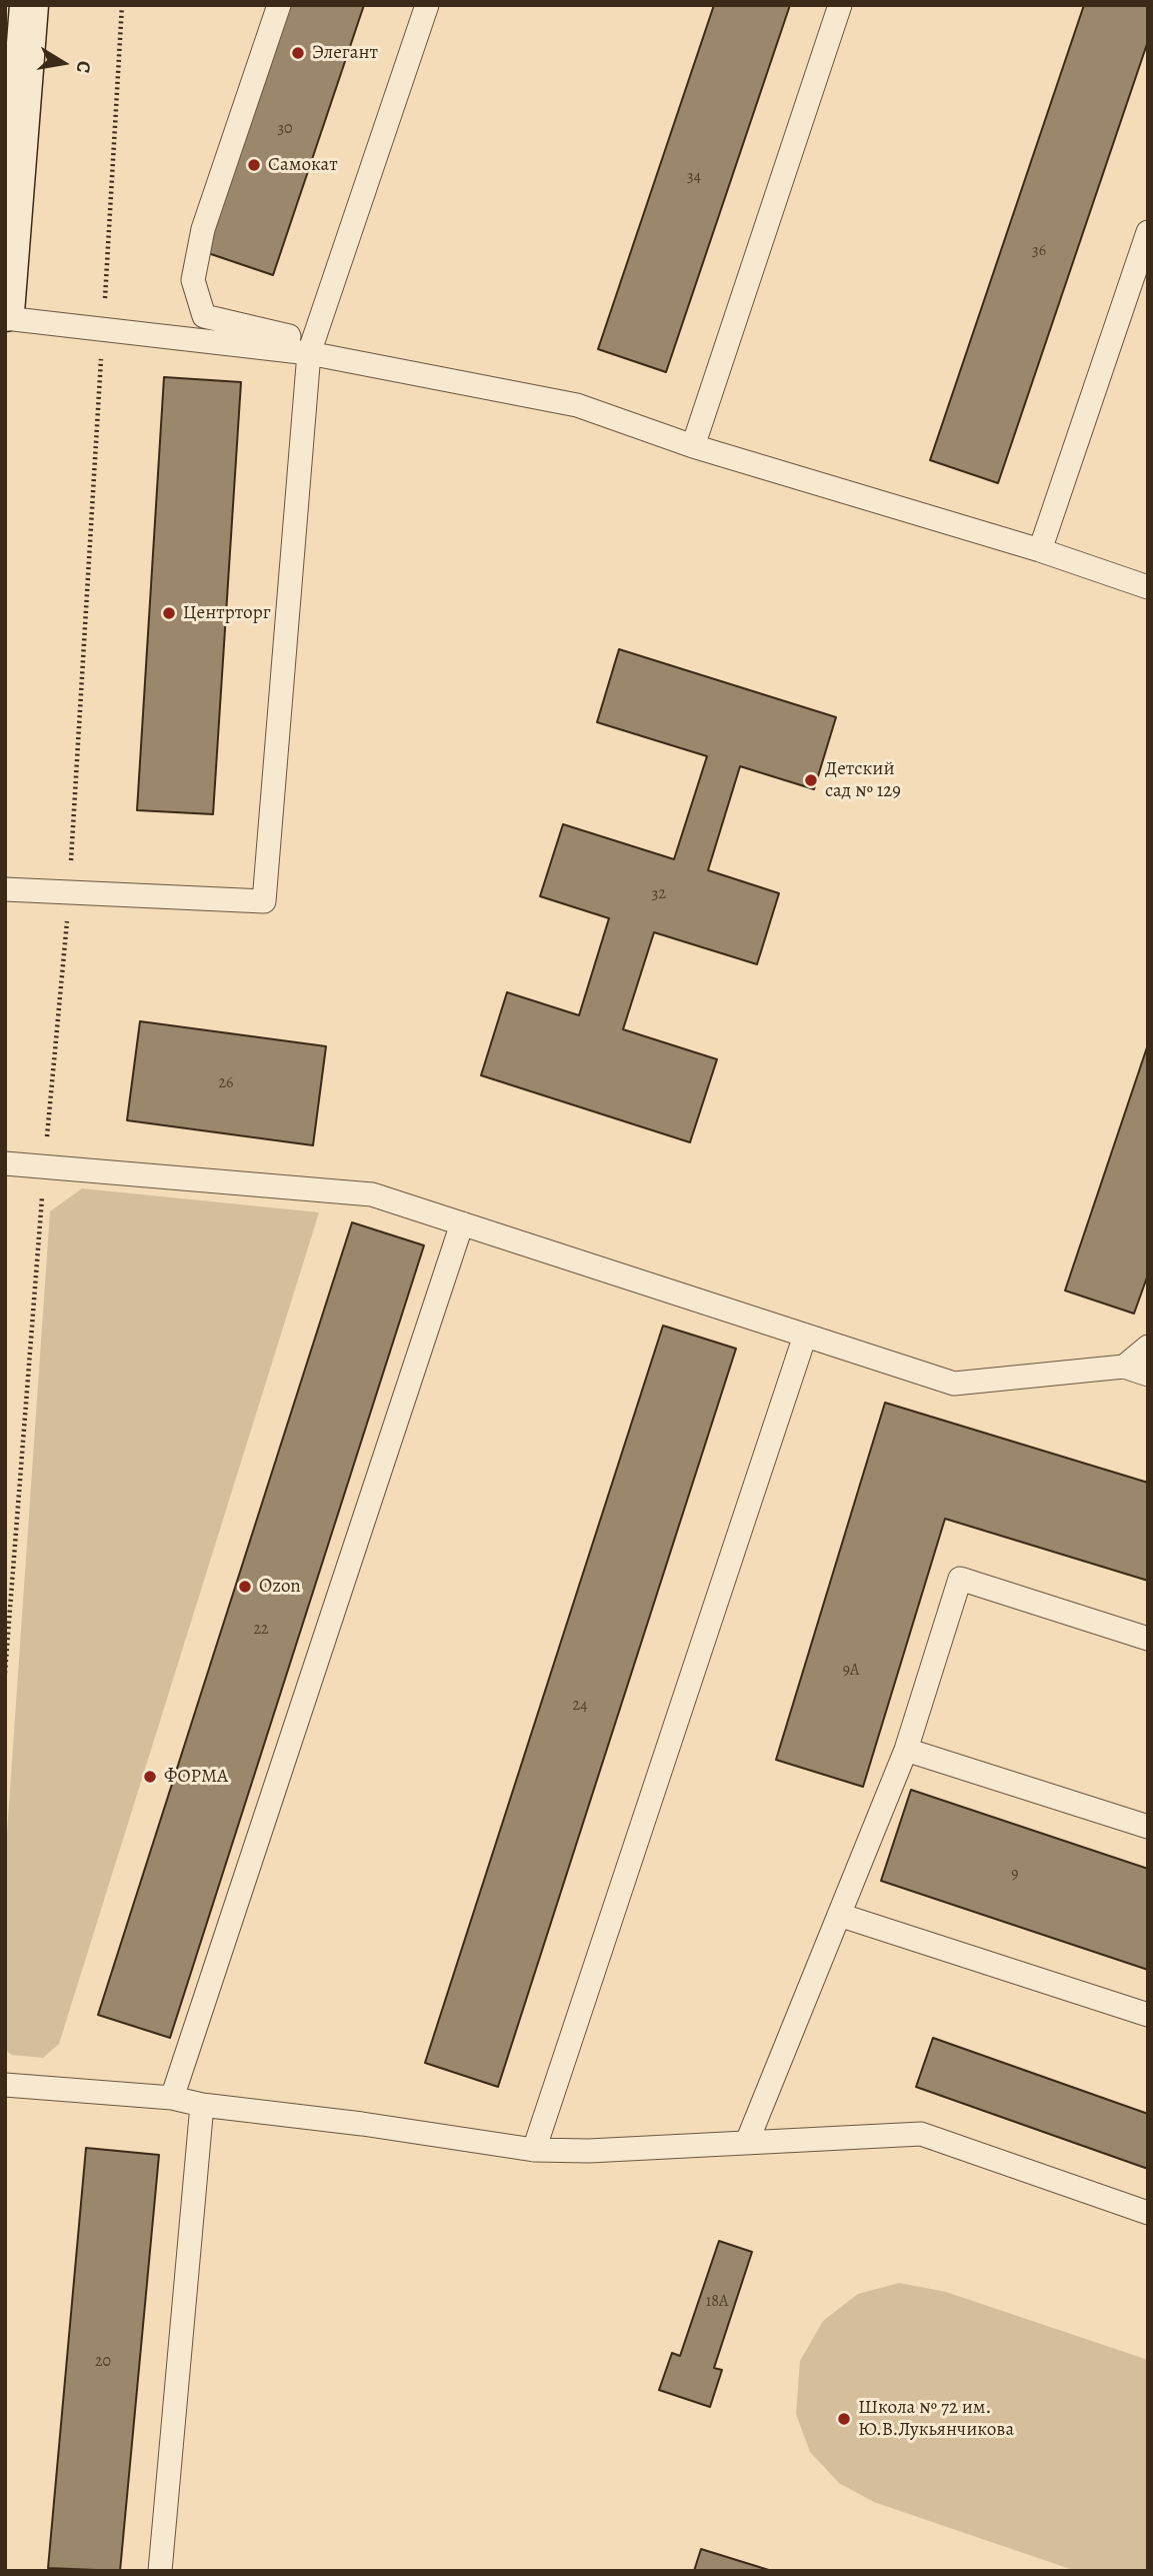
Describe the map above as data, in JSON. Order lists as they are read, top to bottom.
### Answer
{
  "places": [
    "Элегант",
    "Самокат",
    "Центрторг",
    "Детский сад № 129",
    "Ozon",
    "ФОРМА",
    "Школа № 72 им. Ю.В.Лукьянчикова"
  ],
  "house_numbers": [
    "30",
    "34",
    "36",
    "32",
    "26",
    "22",
    "9А",
    "24",
    "9",
    "18А",
    "20"
  ],
  "north": "right"
}
